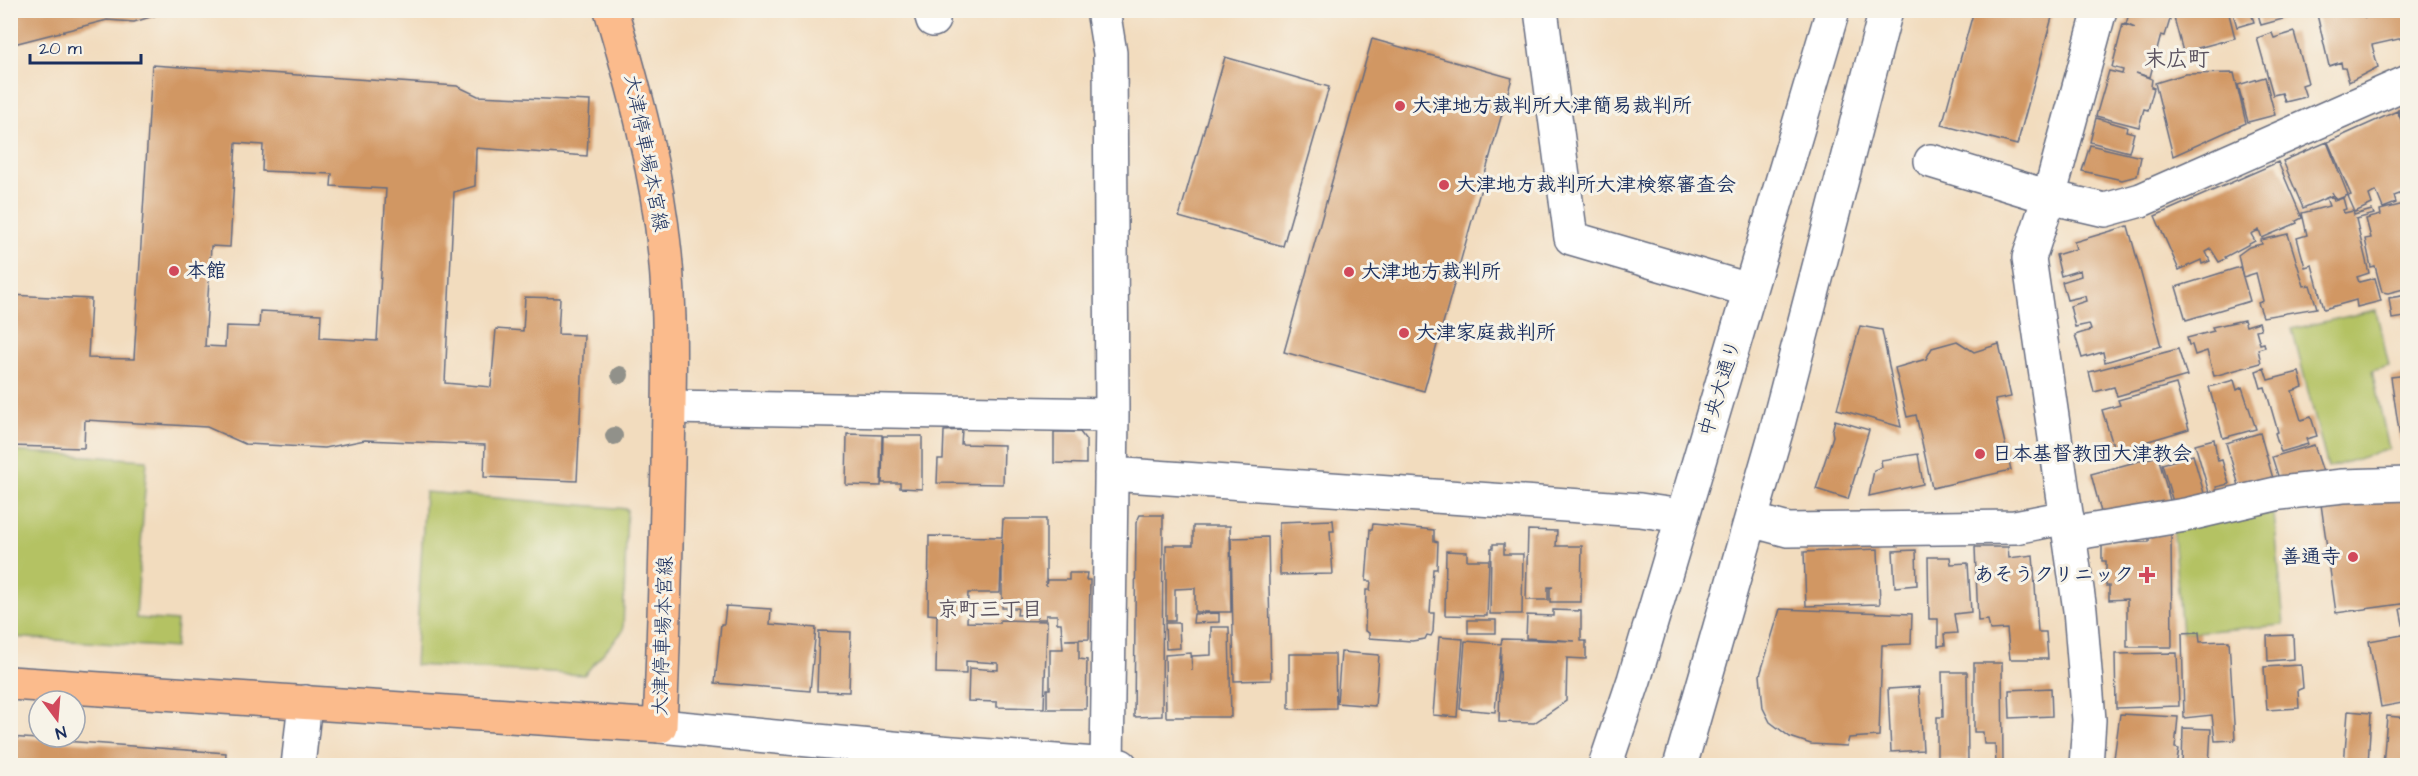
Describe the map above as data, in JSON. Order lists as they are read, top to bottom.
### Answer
{
  "streets": {
    "main road": ["大津停車場本宮線"],
    "street": ["中央大通り"]
  },
  "districts": ["末広町", "京町三丁目"],
  "places": {
    "other": [
      "大津地方裁判所大津簡易裁判所",
      "大津地方裁判所大津検察審査会",
      "本館",
      "大津地方裁判所",
      "大津家庭裁判所",
      "日本基督教団大津教会",
      "善通寺"
    ],
    "health": ["あそうクリニック"]
  },
  "scale_bar": "20 m",
  "north": "bottom"
}
